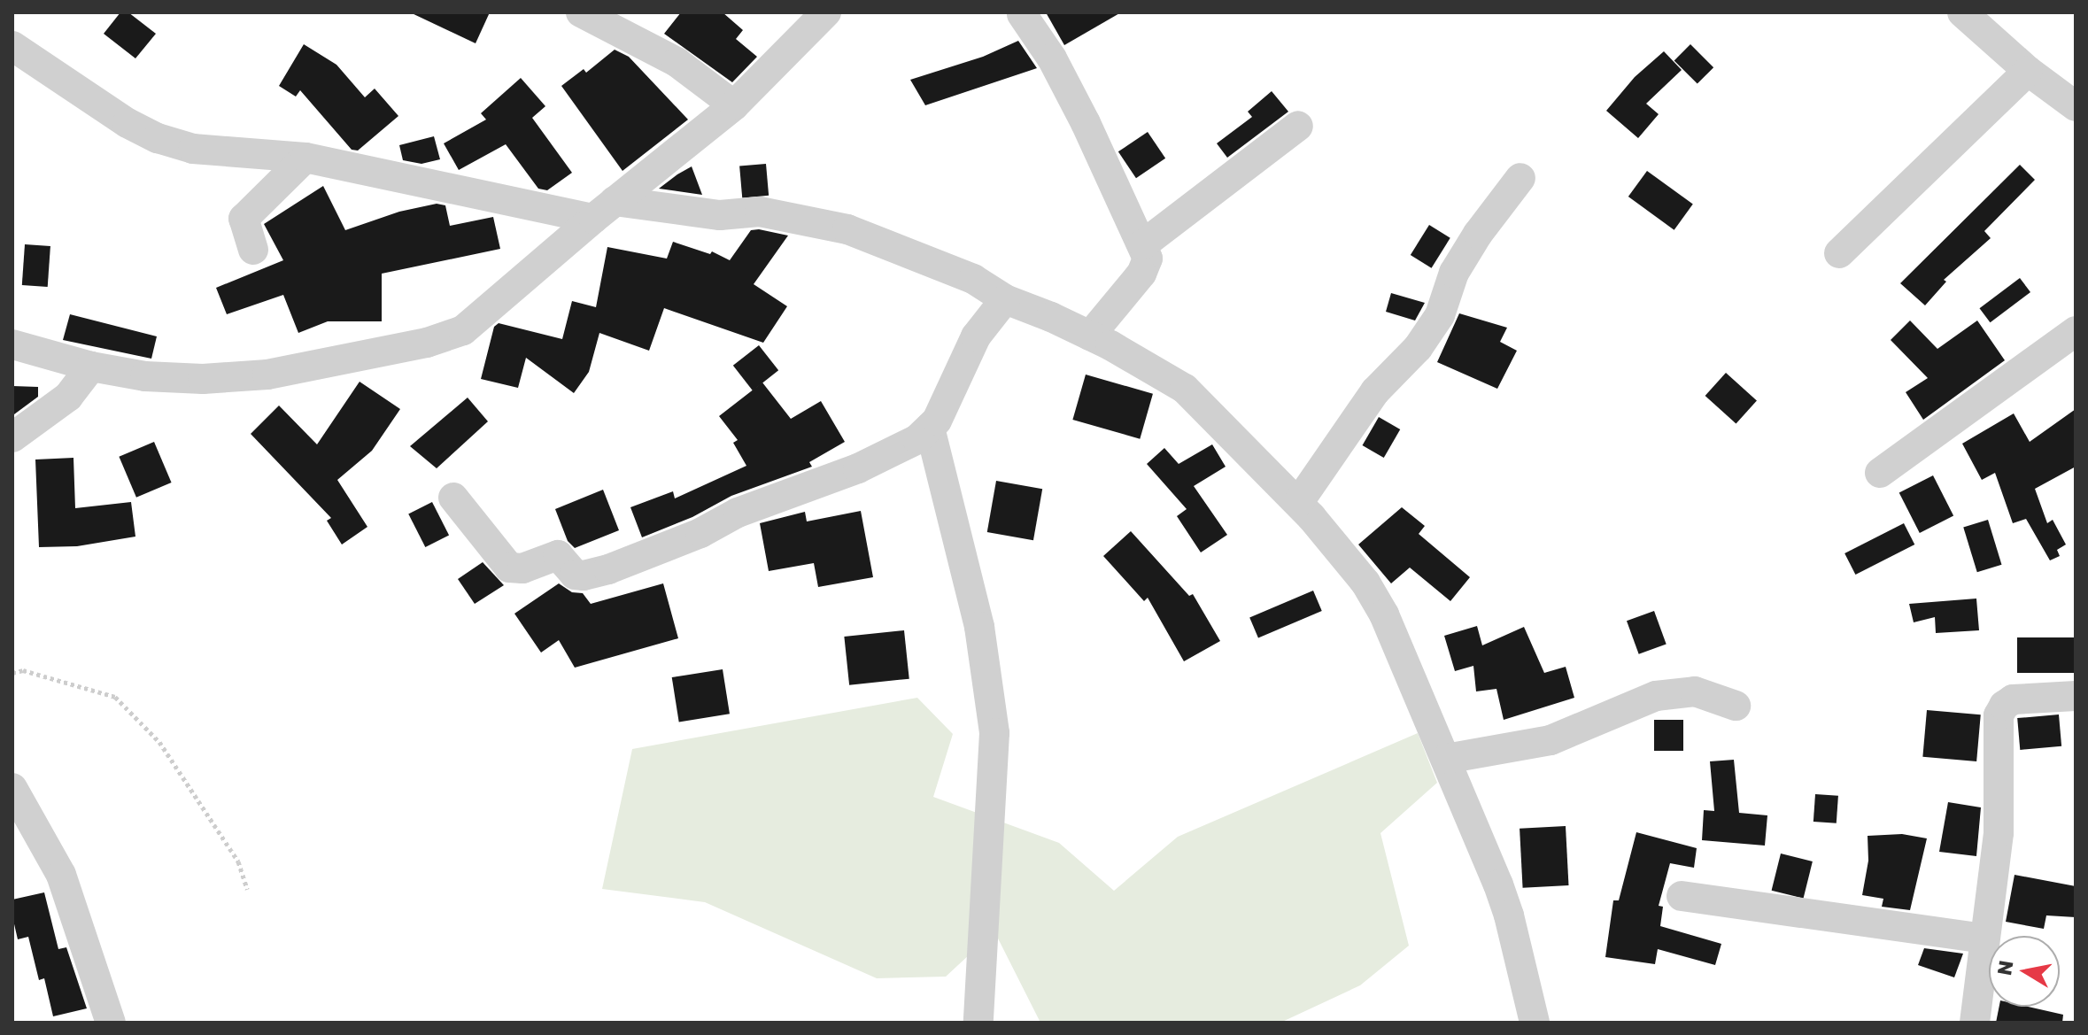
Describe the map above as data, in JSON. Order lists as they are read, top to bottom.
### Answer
{
  "north": "left"
}
